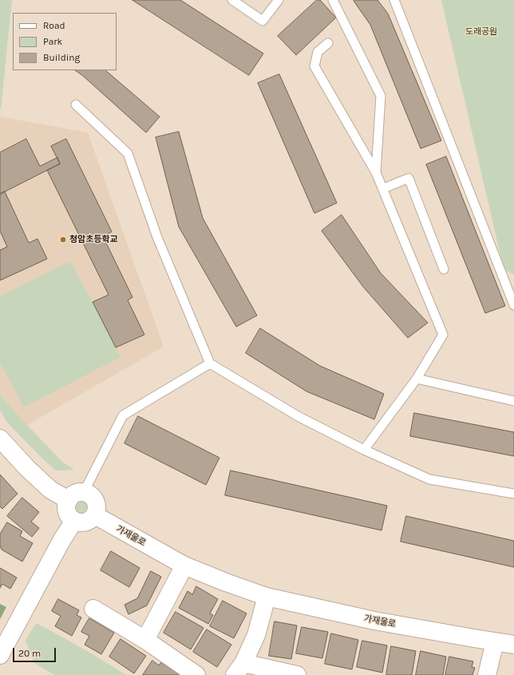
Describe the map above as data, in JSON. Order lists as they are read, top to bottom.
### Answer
{
  "streets": {
    "street": ["가재울로"]
  },
  "parks": ["도래공원"],
  "places": ["청암초등학교"],
  "legend": ["Road", "Park", "Building"],
  "scale_bar": "20 m"
}
